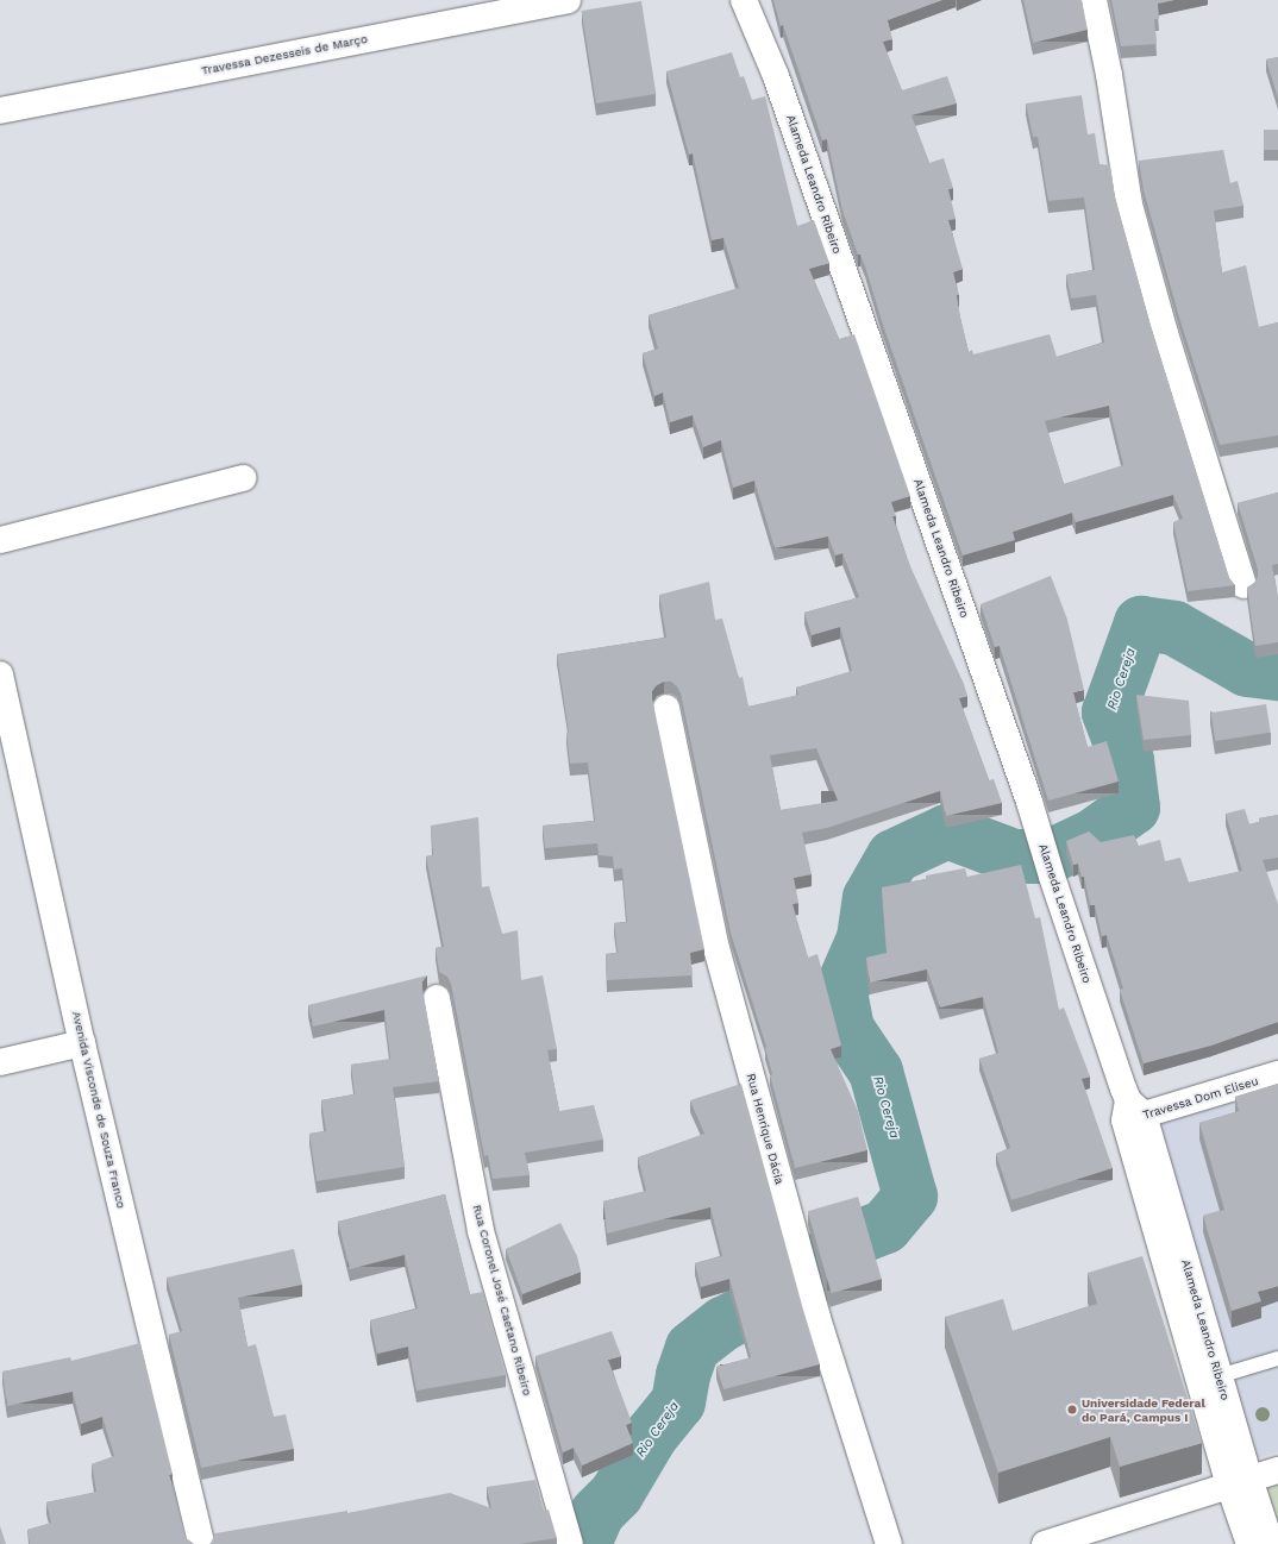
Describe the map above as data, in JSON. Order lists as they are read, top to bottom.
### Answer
{
  "streets": {
    "street": [
      "Travessa Dezesseis de Março",
      "Alameda Leandro Ribeiro",
      "Travessa Dom Eliseu",
      "Avenida Visconde de Souza Franco",
      "Rua Henrique Dácia",
      "Rua Coronel José Caetano Ribeiro"
    ]
  },
  "crossings": [
    ["Alameda Leandro Ribeiro", "Travessa Dom Eliseu"]
  ],
  "water": ["Rio Cereja"],
  "places": ["Universidade Federal do Pará, Campus I"]
}
